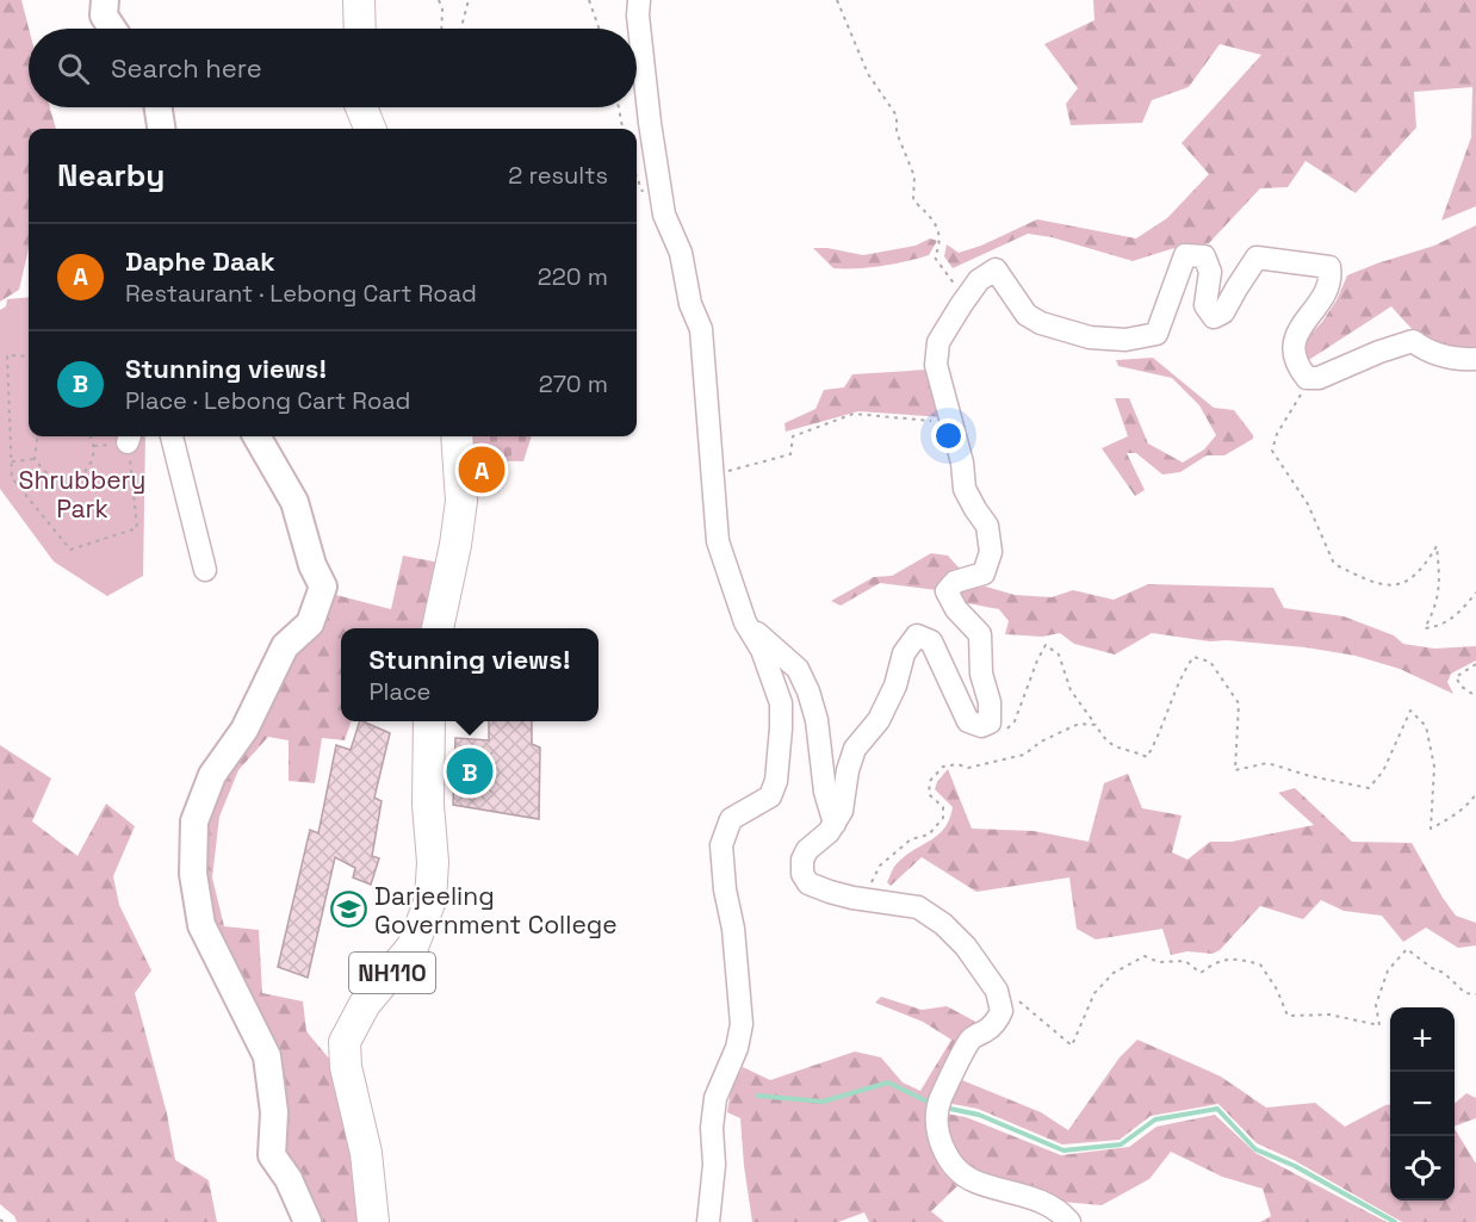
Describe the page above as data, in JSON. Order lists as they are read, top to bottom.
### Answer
{
  "streets": {
    "highway": ["NH110"]
  },
  "parks": ["Shrubbery Park"],
  "places": {
    "school or university": ["Darjeeling Government College"]
  },
  "page": {
    "search": "Search here",
    "heading": ["Nearby", "2 results"],
    "list": [
      {
        "mark": "A",
        "name": "Daphe Daak",
        "note": "Restaurant · Lebong Cart Road",
        "value": "220 m"
      },
      {
        "mark": "B",
        "name": "Stunning views!",
        "note": "Place · Lebong Cart Road",
        "value": "270 m"
      }
    ],
    "pins": ["A", "B"],
    "popup": ["Stunning views!", "Place"],
    "map_buttons": ["+", "−"]
  }
}
